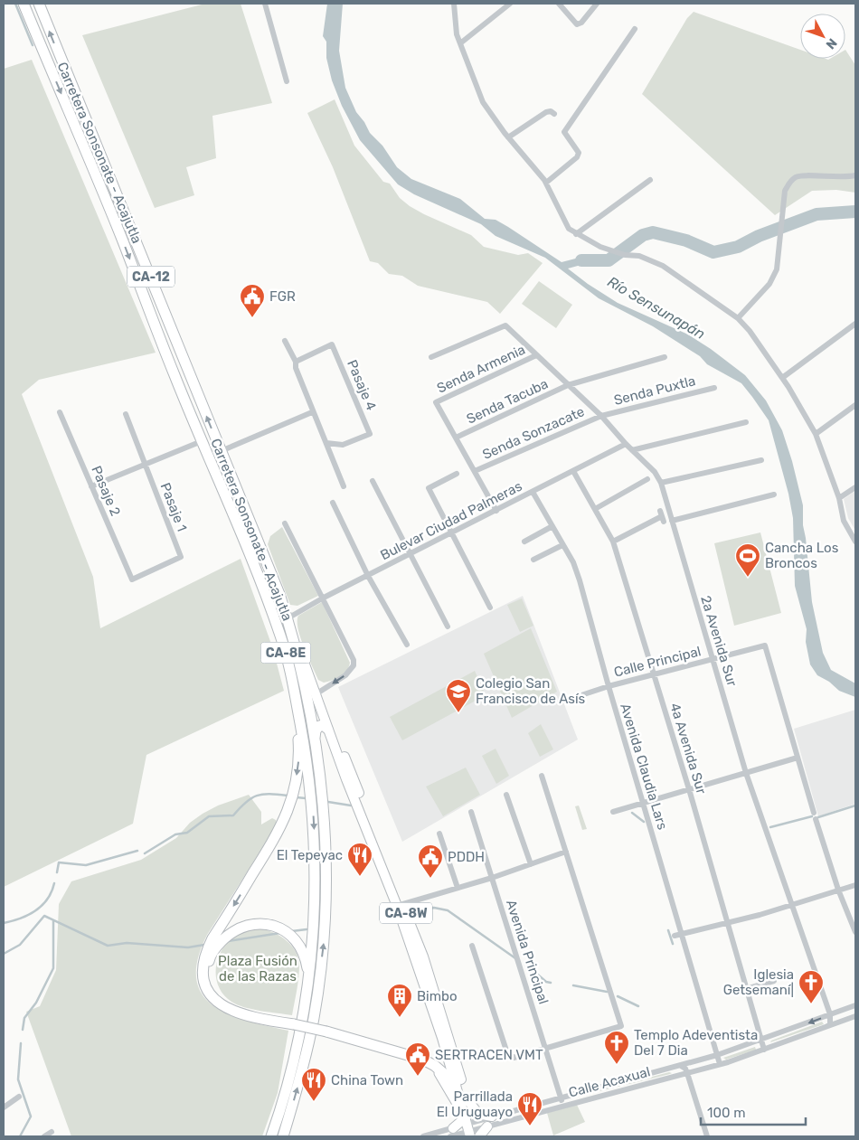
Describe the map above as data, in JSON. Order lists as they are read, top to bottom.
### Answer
{
  "streets": {
    "highway": ["Carretera Sonsonate - Acajutla", "CA-12", "CA-8E"],
    "main road": ["CA-8W"],
    "street": [
      "Senda Armenia",
      "Pasaje 4",
      "Senda Puxtla",
      "Senda Tacuba",
      "Senda Sonzacate",
      "Pasaje 2",
      "Pasaje 1",
      "Bulevar Ciudad Palmeras",
      "2a Avenida Sur",
      "Calle Principal",
      "4a Avenida Sur",
      "Avenida Claudia Lars",
      "Avenida Principal",
      "Calle Acaxual"
    ]
  },
  "crossings": [
    ["Carretera Sonsonate - Acajutla", "CA-12"],
    ["Carretera Sonsonate - Acajutla", "Bulevar Ciudad Palmeras"],
    ["Carretera Sonsonate - Acajutla", "CA-8W"],
    ["Senda Armenia", "Senda Tacuba"],
    ["Senda Armenia", "2a Avenida Sur"],
    ["Senda Puxtla", "Senda Sonzacate"],
    ["Senda Puxtla", "2a Avenida Sur"],
    ["Senda Tacuba", "2a Avenida Sur"],
    ["Senda Sonzacate", "2a Avenida Sur"],
    ["Pasaje 2", "Pasaje 1"],
    ["Bulevar Ciudad Palmeras", "2a Avenida Sur"],
    ["Bulevar Ciudad Palmeras", "4a Avenida Sur"],
    ["Bulevar Ciudad Palmeras", "Avenida Claudia Lars"],
    ["Bulevar Ciudad Palmeras", "CA-8W"],
    ["2a Avenida Sur", "Calle Principal"],
    ["2a Avenida Sur", "Calle Acaxual"],
    ["Calle Principal", "4a Avenida Sur"],
    ["Calle Principal", "Avenida Claudia Lars"],
    ["4a Avenida Sur", "Calle Acaxual"],
    ["Avenida Claudia Lars", "Calle Acaxual"],
    ["CA-8W", "Calle Acaxual"],
    ["Avenida Principal", "Calle Acaxual"]
  ],
  "water": ["Río Sensunapán"],
  "parks": ["Plaza Fusión de las Razas"],
  "places": {
    "public building": ["FGR", "PDDH", "SERTRACEN VMT"],
    "sports": ["Cancha Los Broncos"],
    "school or university": ["Colegio San Francisco de Asís"],
    "restaurant": ["El Tepeyac", "China Town", "Parrillada El Uruguayo"],
    "church": ["Iglesia Getsemaní|", "Templo Adeventista Del 7 Dia"],
    "building": ["Bimbo"]
  },
  "scale_bar": "100 m",
  "north": "bottom right"
}
